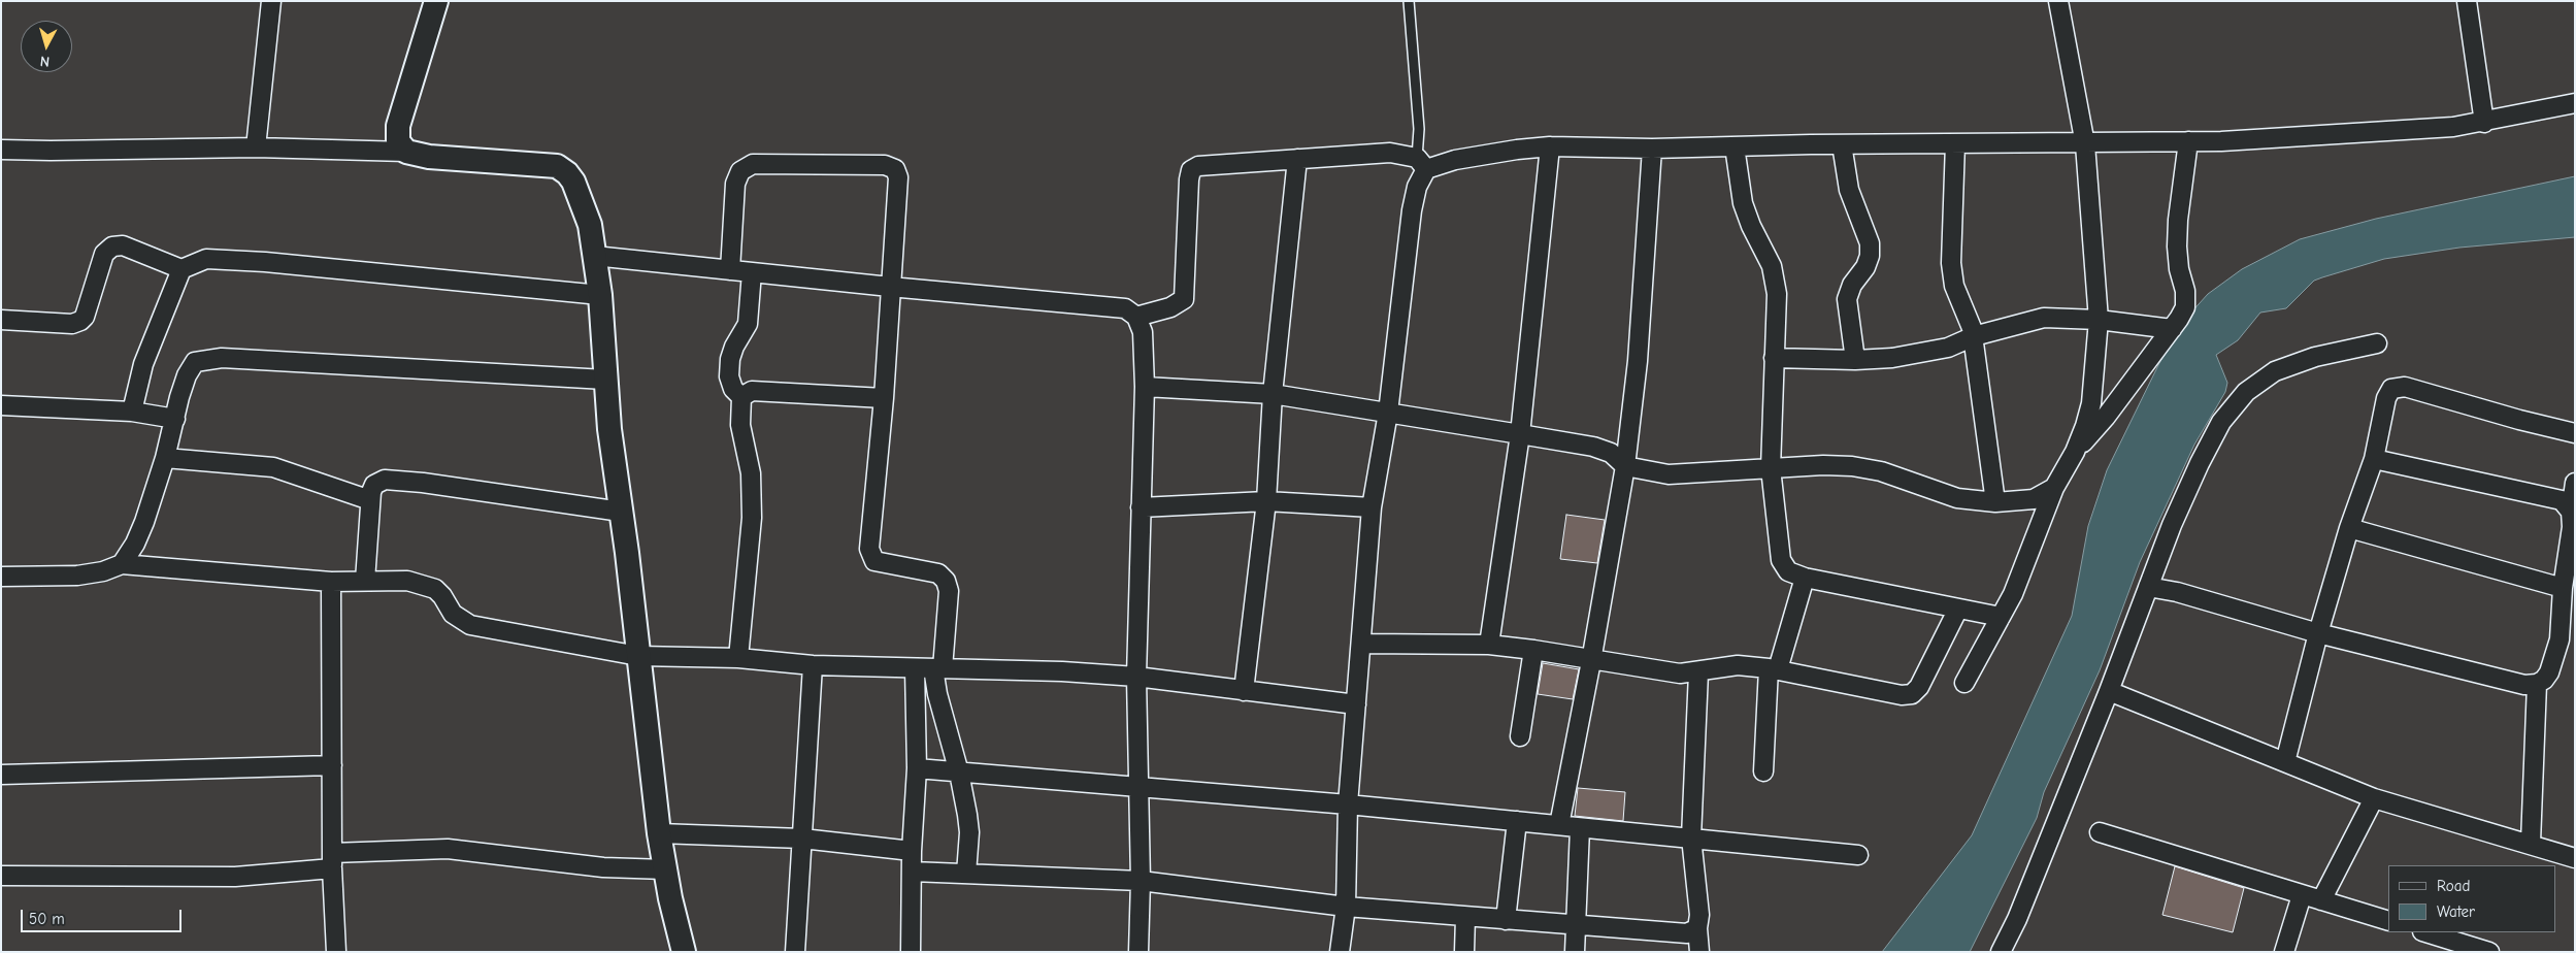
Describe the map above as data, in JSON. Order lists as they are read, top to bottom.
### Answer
{
  "legend": ["Road", "Water"],
  "scale_bar": "50 m",
  "north": "bottom"
}
